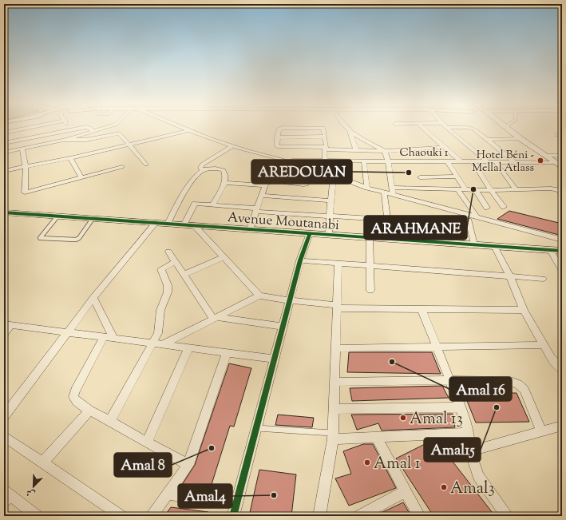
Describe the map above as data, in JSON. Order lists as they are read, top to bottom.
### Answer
{
  "streets": {
    "main road": ["Avenue Moutanabi"],
    "street": ["Chaouki 1"]
  },
  "places": [
    "Hotel Béni - Mellal Atlass",
    "AREDOUAN",
    "ARAHMANE",
    "Amal 16",
    "Amal15",
    "Amal 13",
    "Amal 8",
    "Amal 1",
    "Amal3",
    "Amal4"
  ],
  "north": "bottom left"
}
